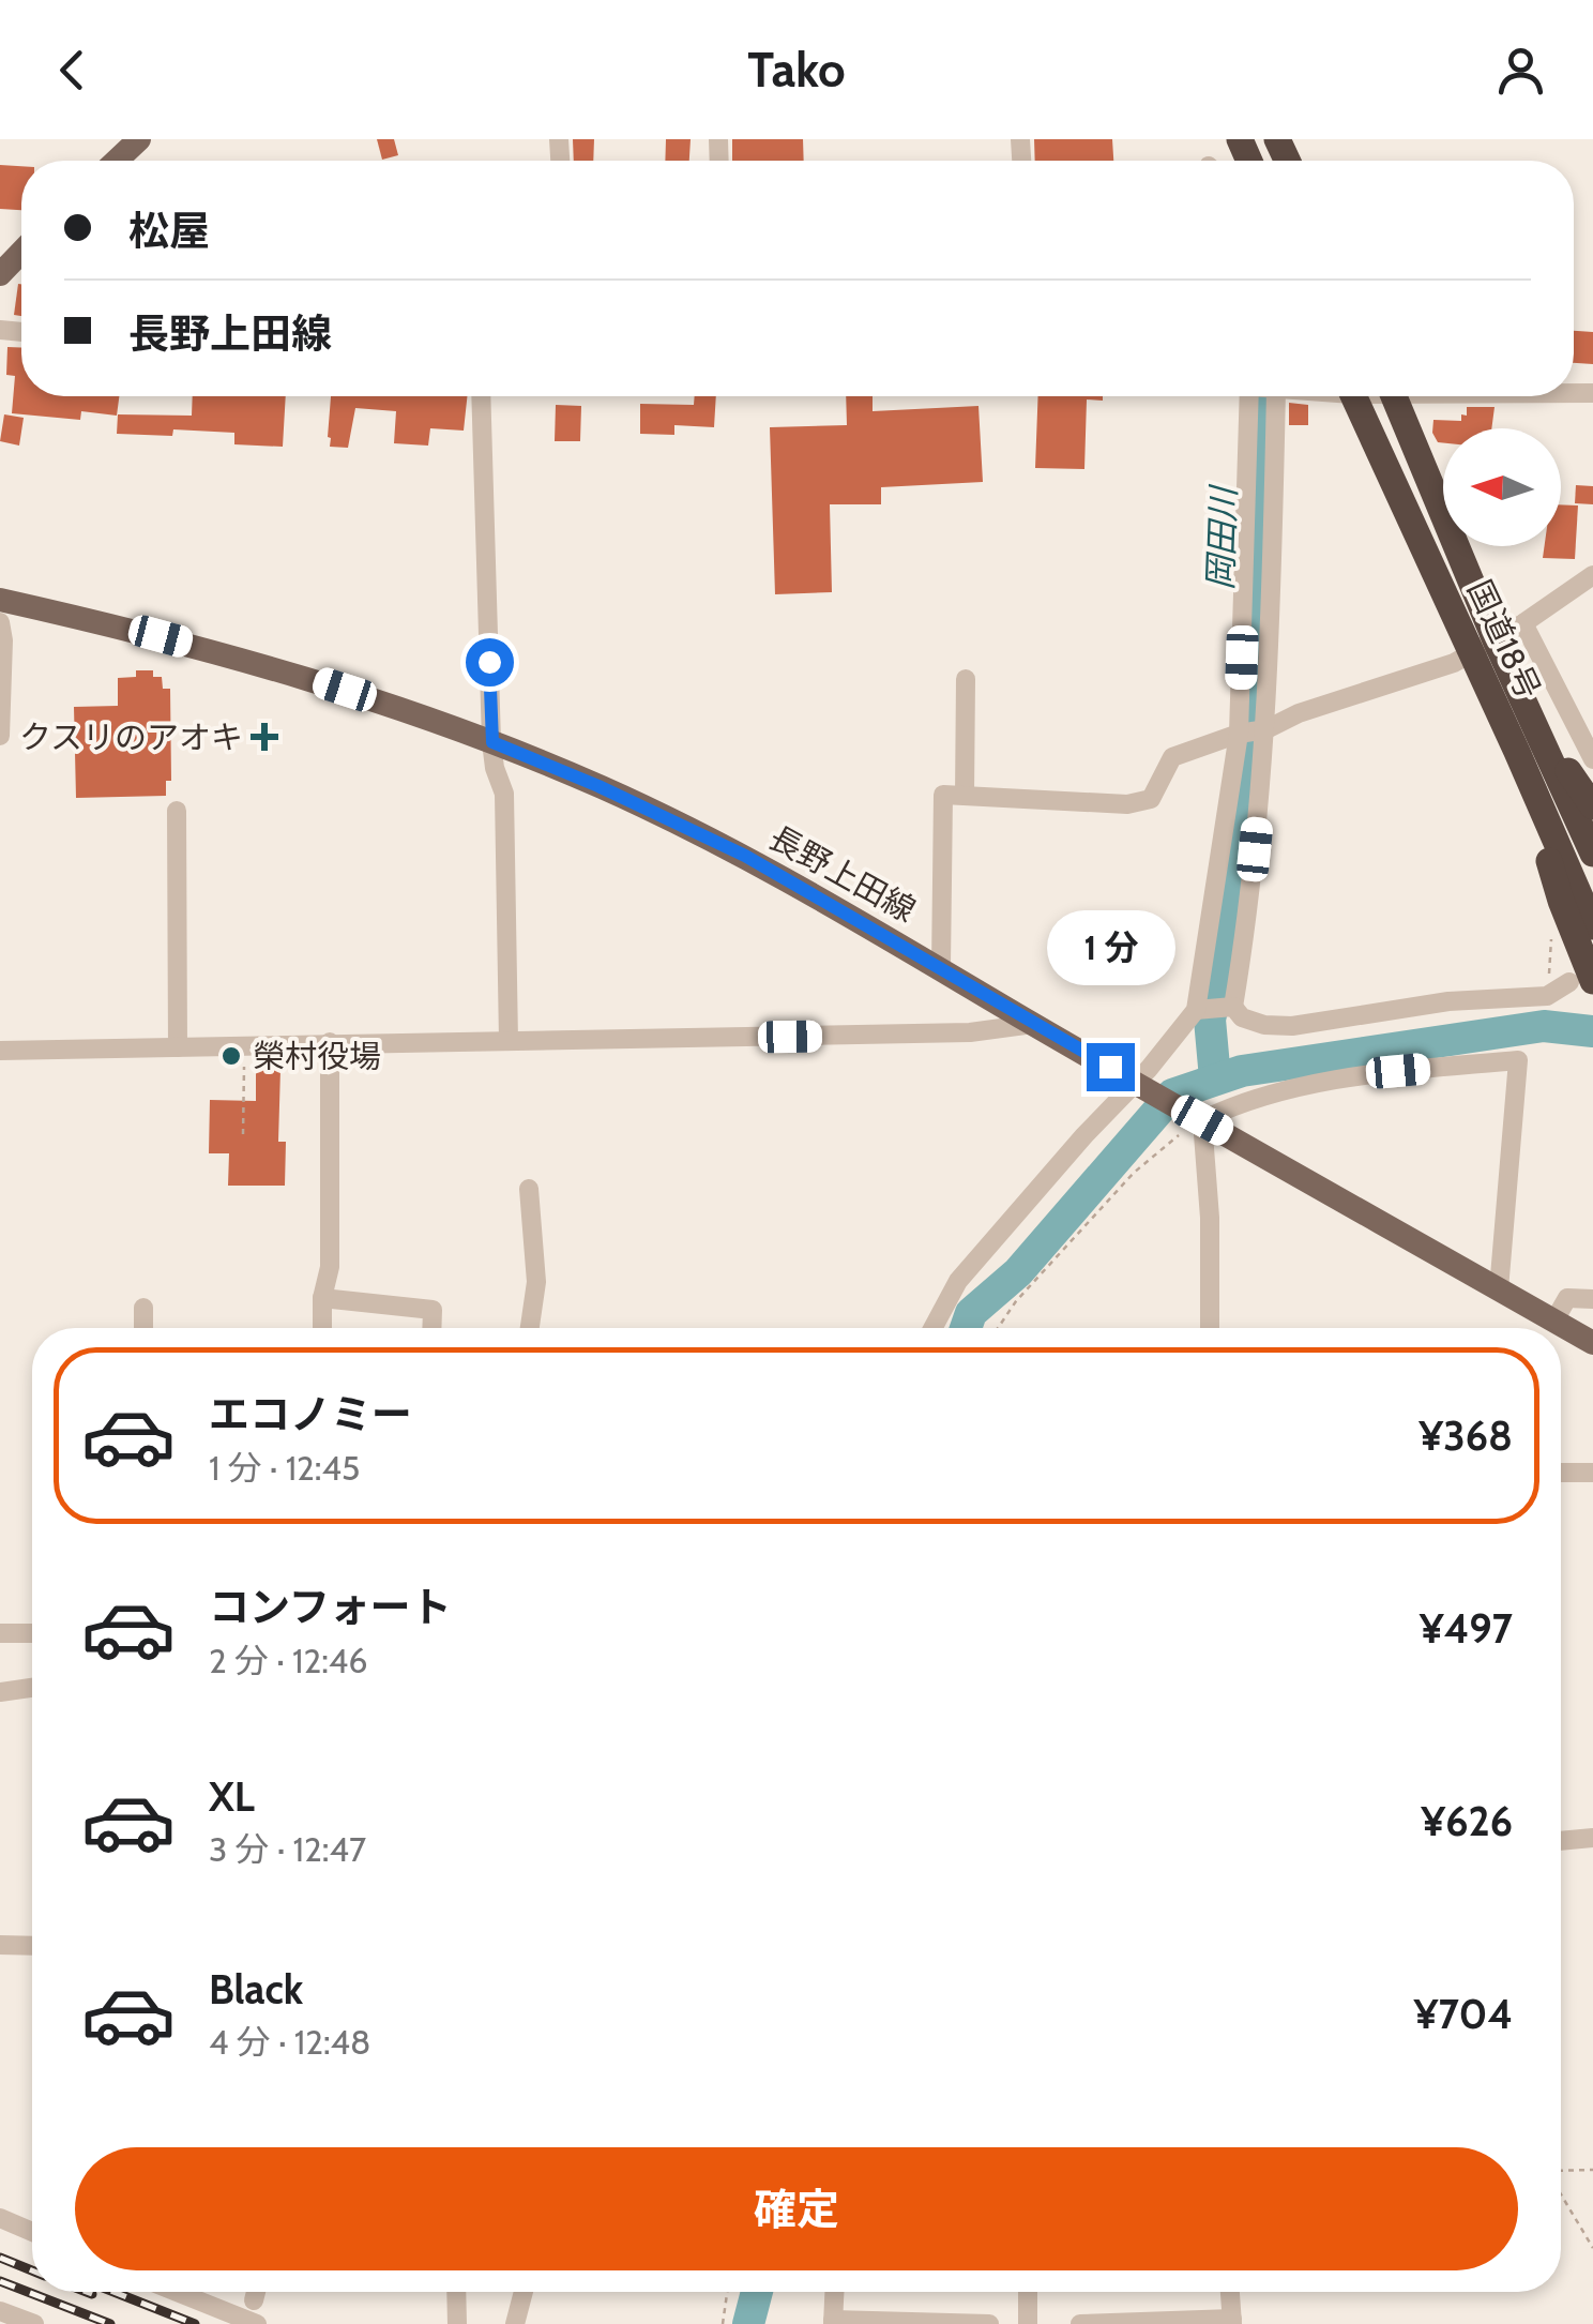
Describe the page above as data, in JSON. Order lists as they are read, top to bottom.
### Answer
{
  "streets": {
    "highway": ["国道18号"],
    "main road": ["長野上田線"]
  },
  "water": ["岡田川"],
  "places": {
    "health": ["クスリのアオキ"],
    "other": ["榮村役場"]
  },
  "north": "left",
  "page": {
    "header": "Tako",
    "banner": ["松屋", "長野上田線"],
    "bubble": "1 分",
    "list": [
      {
        "name": "エコノミー",
        "note": "1 分 · 12:45",
        "value": "¥368"
      },
      {
        "name": "コンフォート",
        "note": "2 分 · 12:46",
        "value": "¥497"
      },
      {
        "name": "XL",
        "note": "3 分 · 12:47",
        "value": "¥626"
      },
      {
        "name": "Black",
        "note": "4 分 · 12:48",
        "value": "¥704"
      }
    ],
    "buttons": "確定"
  }
}
